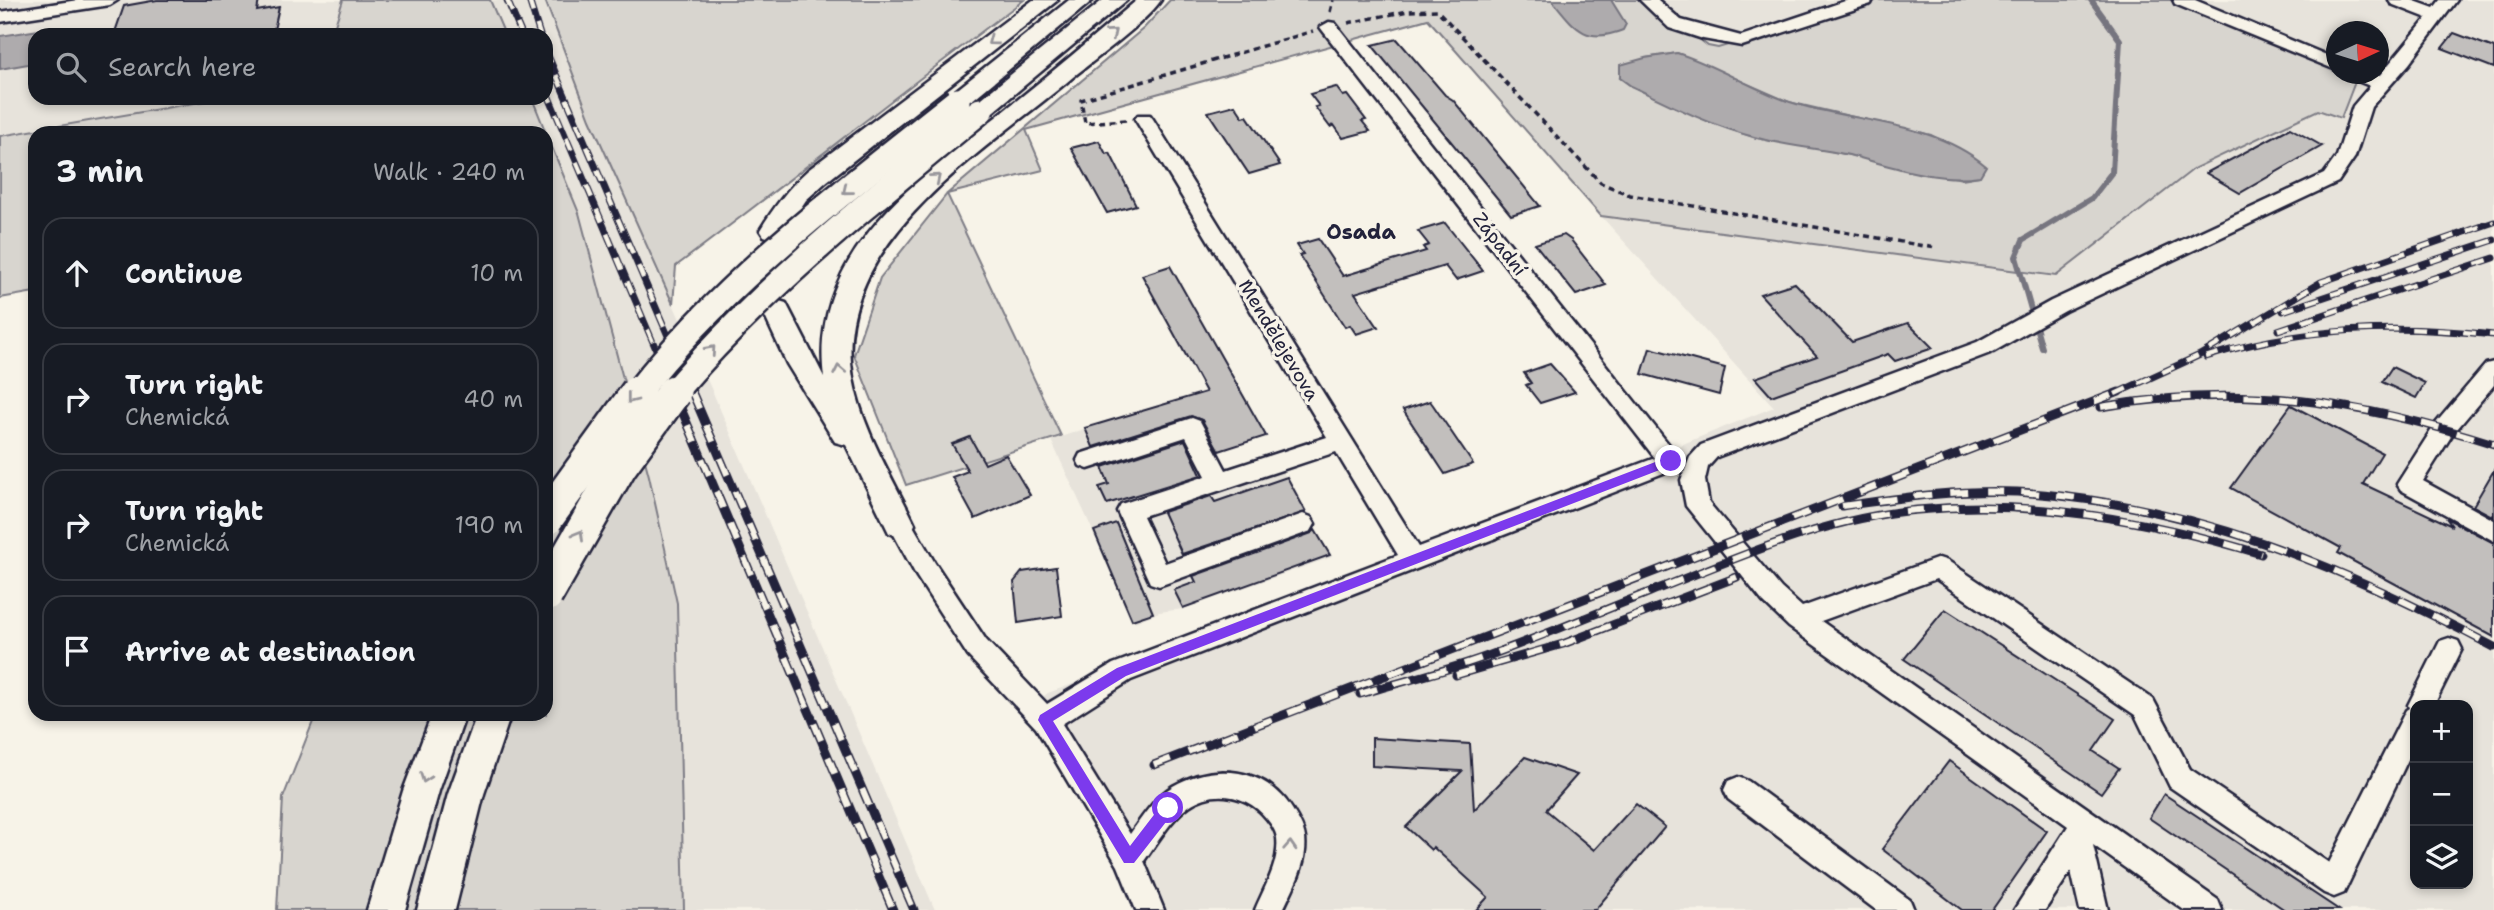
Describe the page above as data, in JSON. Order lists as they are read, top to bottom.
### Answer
{
  "streets": {
    "street": ["Západní", "Mendělejevova"]
  },
  "districts": ["Osada"],
  "north": "right",
  "page": {
    "search": "Search here",
    "heading": ["3 min", "Walk · 240 m"],
    "list": [
      ["Continue", "10 m"],
      ["Turn right", "Chemická", "40 m"],
      ["Turn right", "Chemická", "190 m"],
      "Arrive at destination"
    ],
    "map_buttons": ["+", "−"]
  }
}
